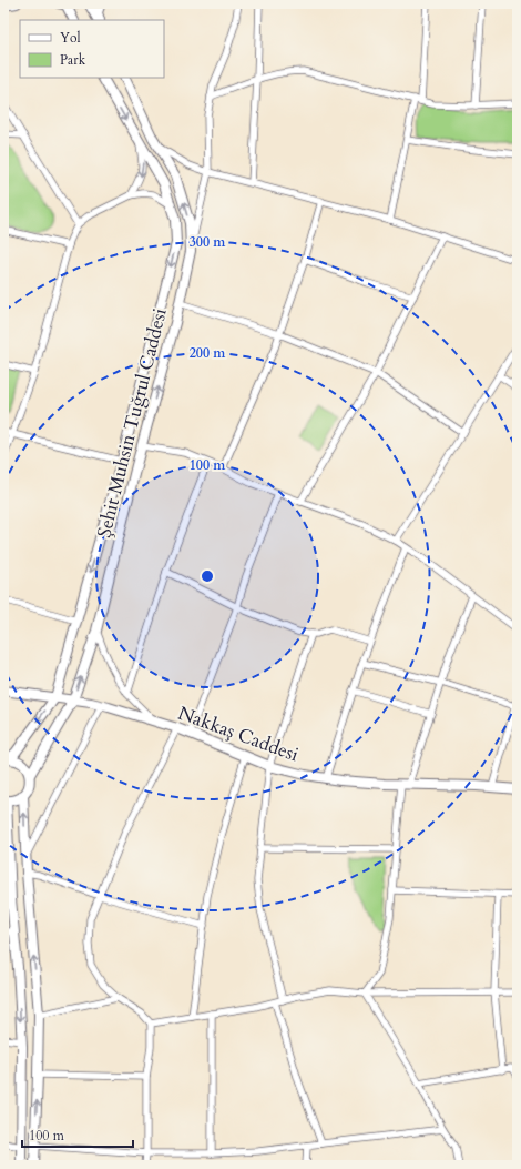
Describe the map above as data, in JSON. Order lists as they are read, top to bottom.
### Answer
{
  "streets": {
    "main road": ["Şehit Muhsin Tuğrul Caddesi", "Nakkaş Caddesi"]
  },
  "crossings": [
    ["Şehit Muhsin Tuğrul Caddesi", "Nakkaş Caddesi"]
  ],
  "legend": ["Yol", "Park"],
  "scale_bar": "100 m",
  "rings": ["300 m", "200 m", "100 m"]
}
